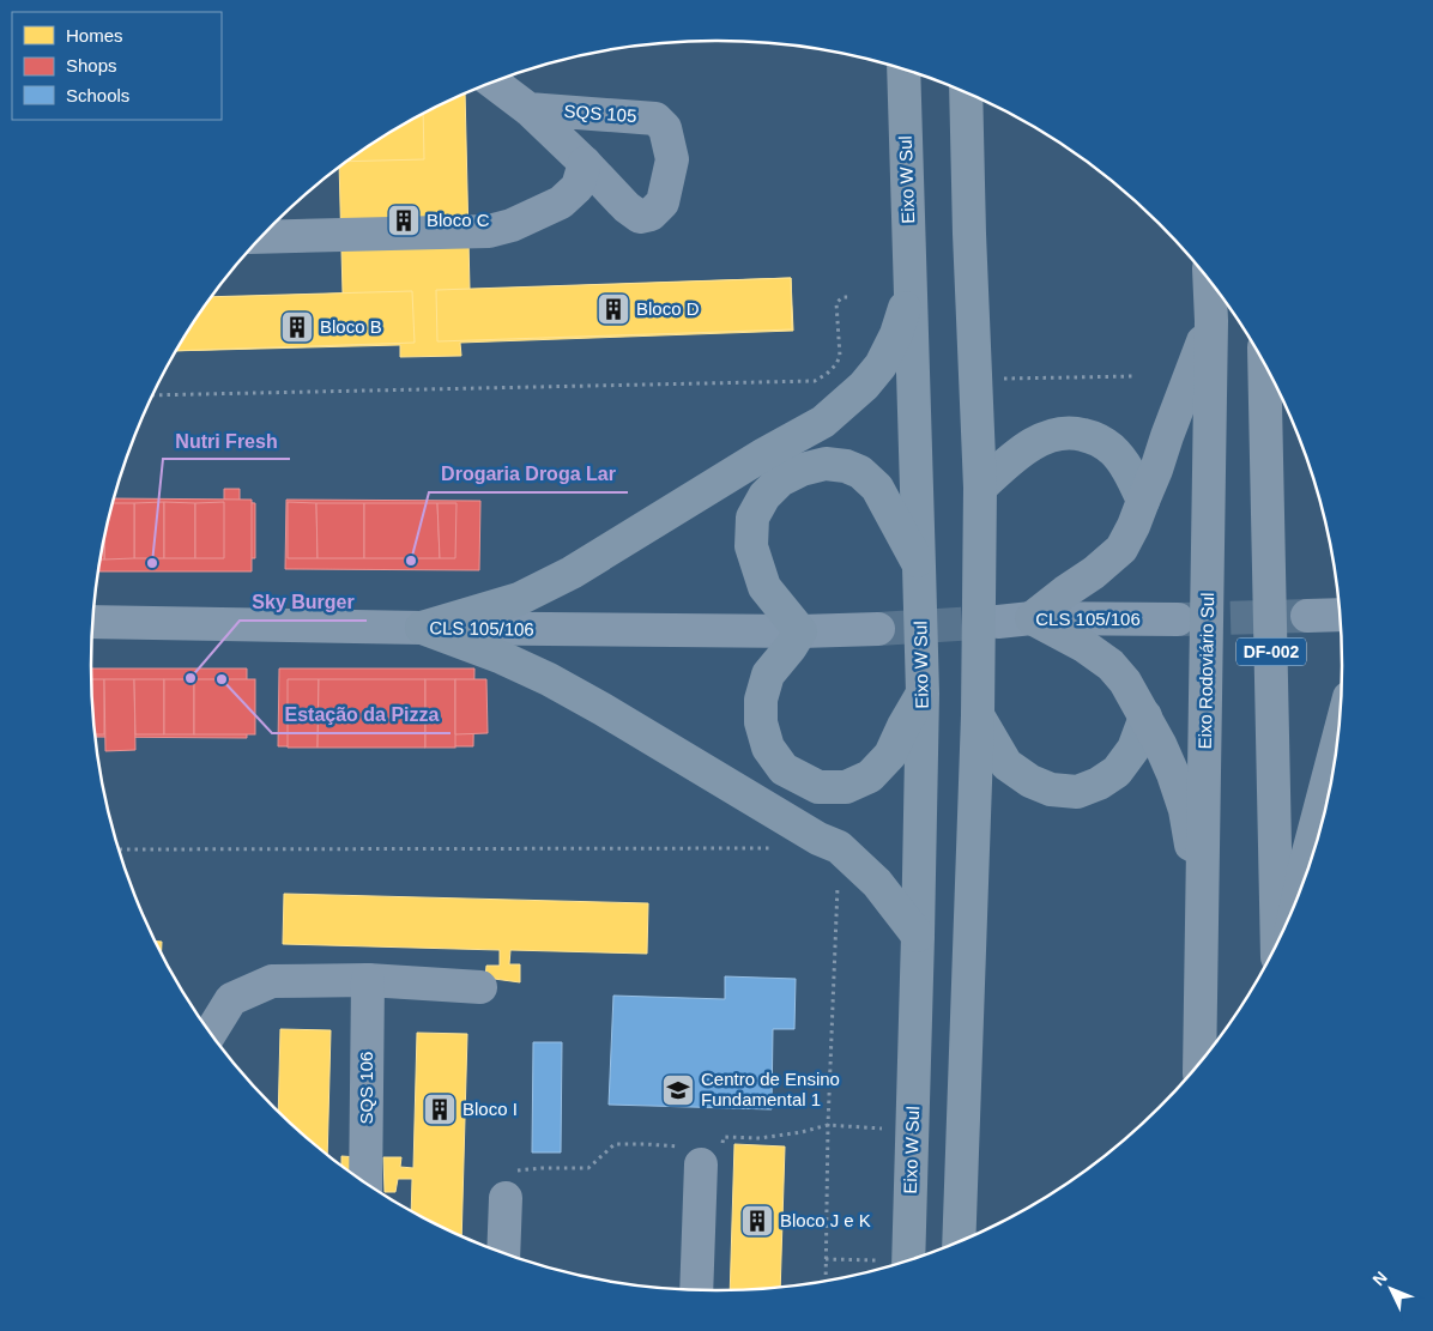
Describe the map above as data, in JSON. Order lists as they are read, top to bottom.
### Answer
{
  "streets": {
    "highway": ["DF-002", "Eixo Rodoviário Sul"],
    "main road": ["Eixo W Sul"],
    "street": ["SQS 105", "CLS 105/106", "SQS 106"]
  },
  "places": {
    "building": [
      "Bloco C",
      "Bloco D",
      "Bloco B",
      "Bloco I",
      "Bloco J e K"
    ],
    "other": [
      "Drogaria Droga Lar",
      "Nutri Fresh",
      "Sky Burger",
      "Estação da Pizza"
    ],
    "school or university": ["Centro de Ensino Fundamental 1"]
  },
  "legend": ["Homes", "Shops", "Schools"],
  "north": "top left"
}
